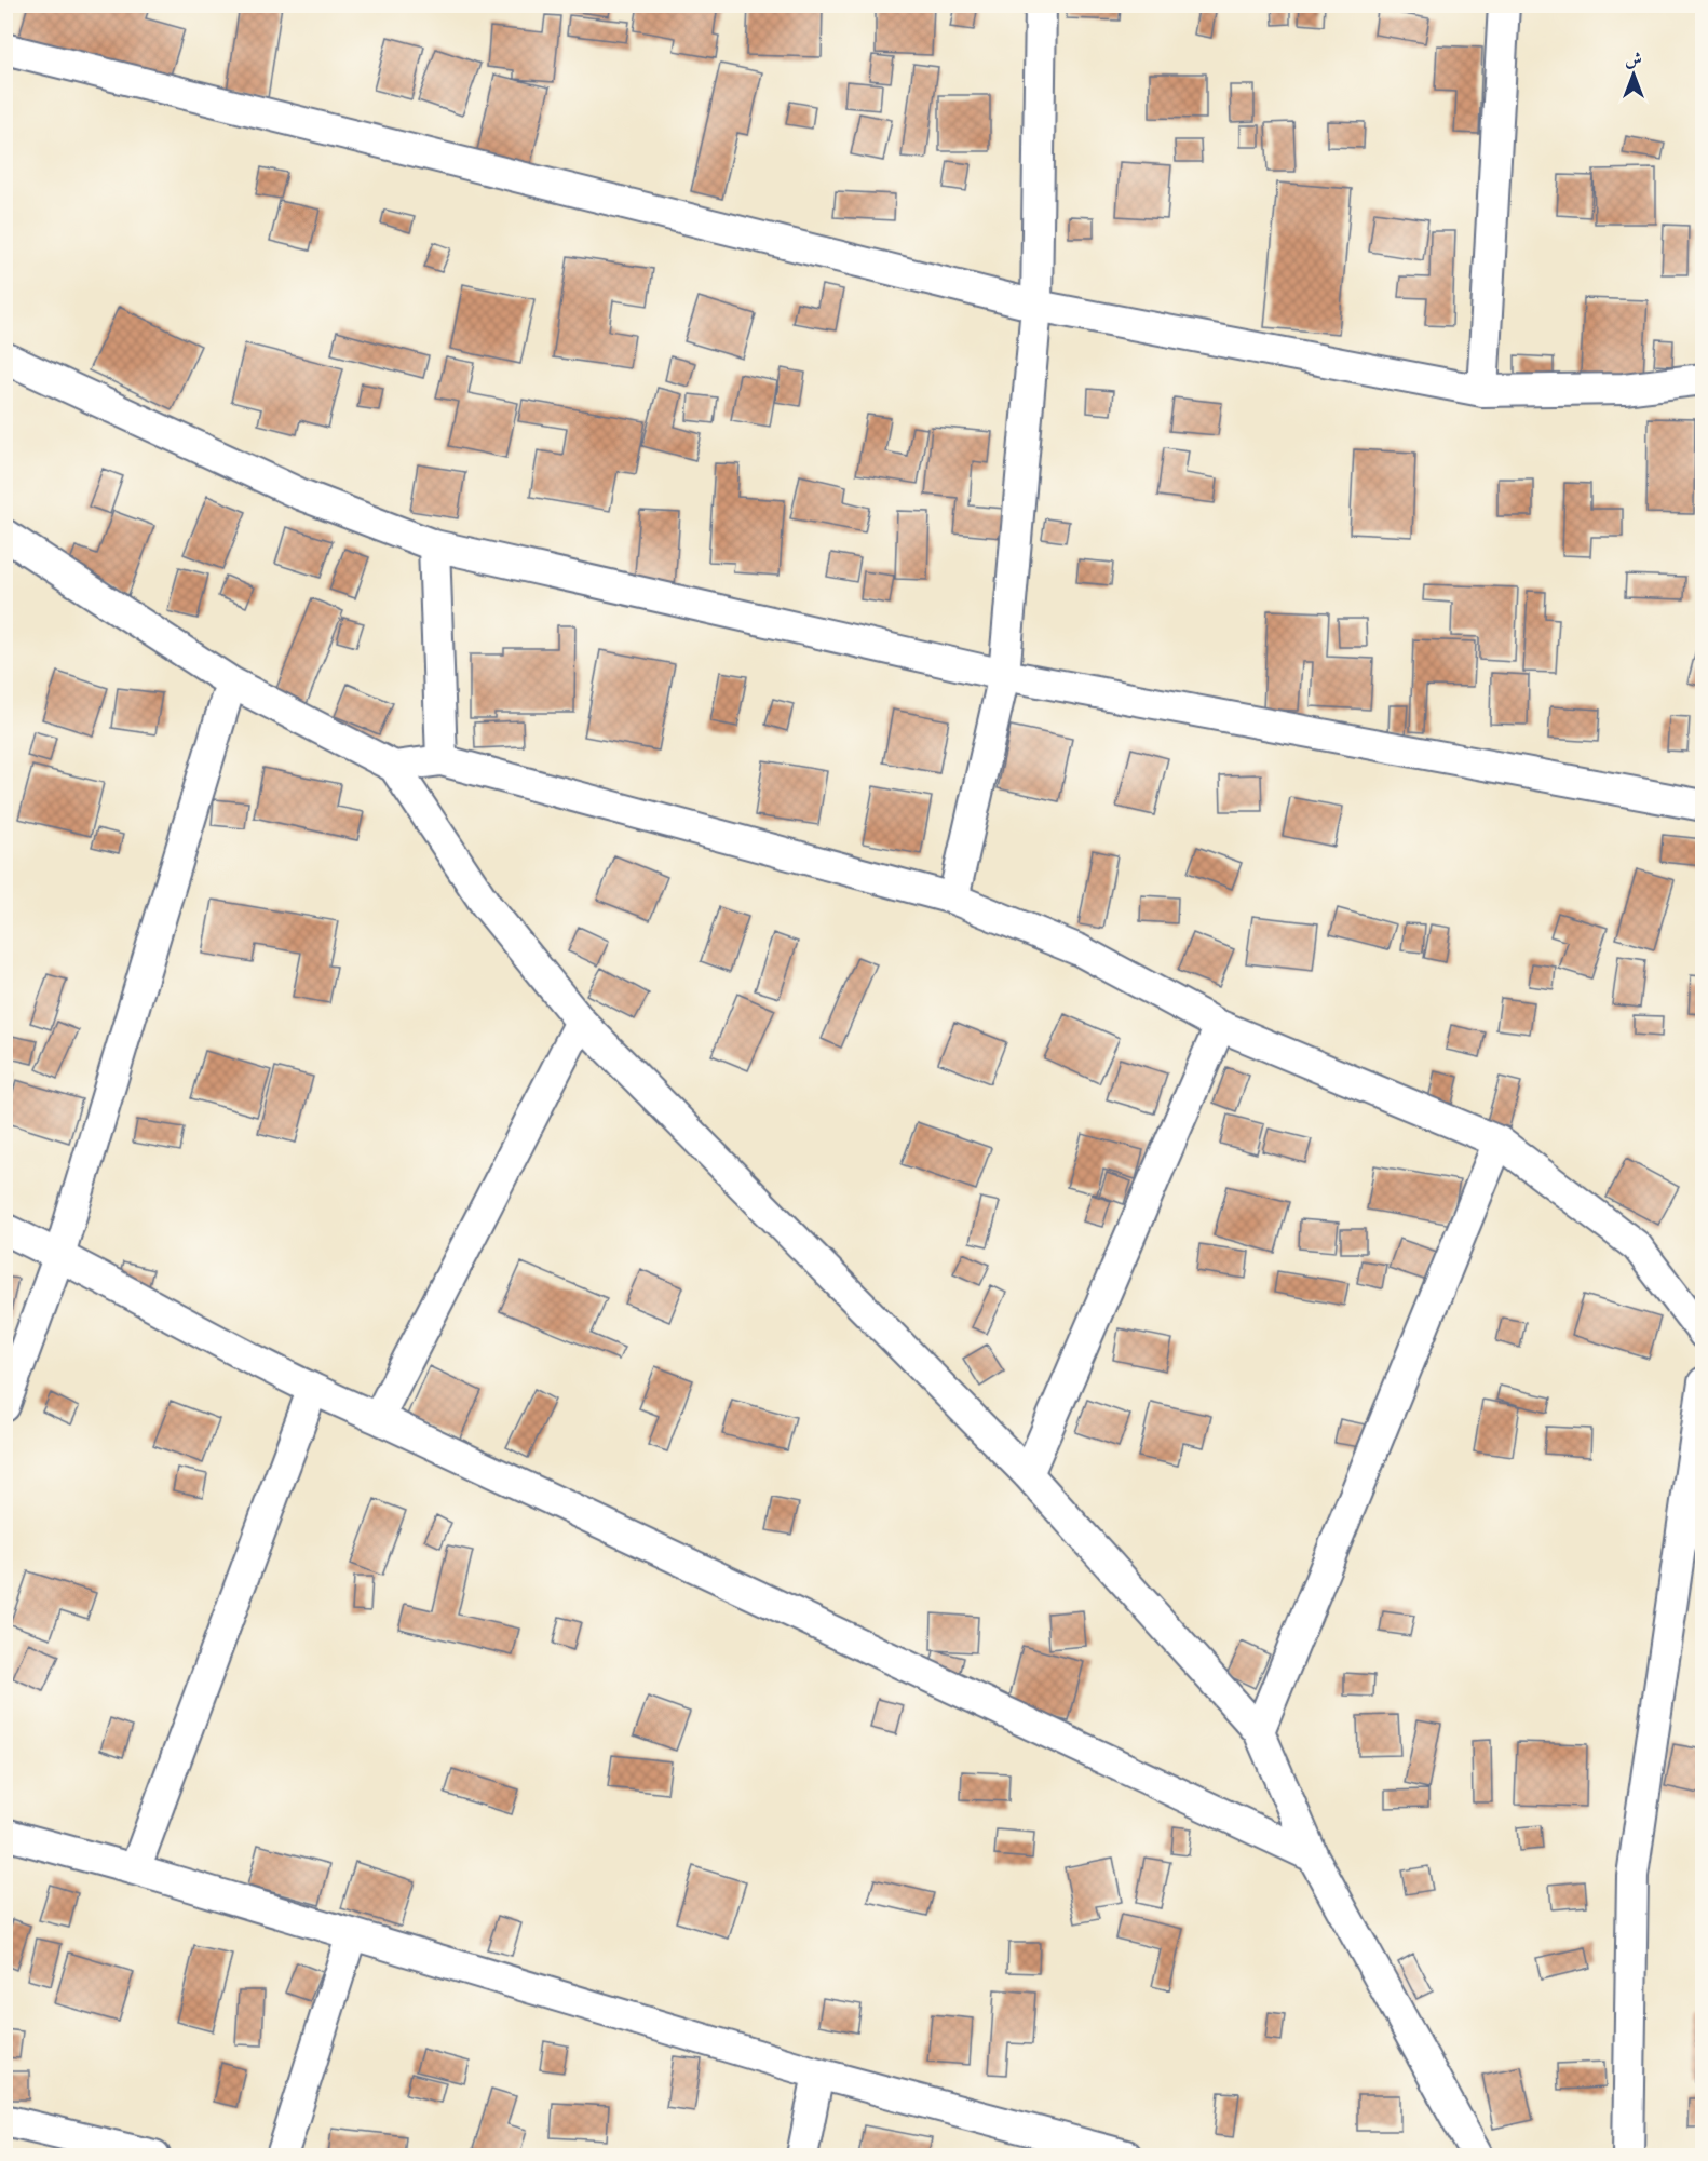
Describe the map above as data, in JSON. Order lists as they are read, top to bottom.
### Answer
{
  "north": "top"
}
